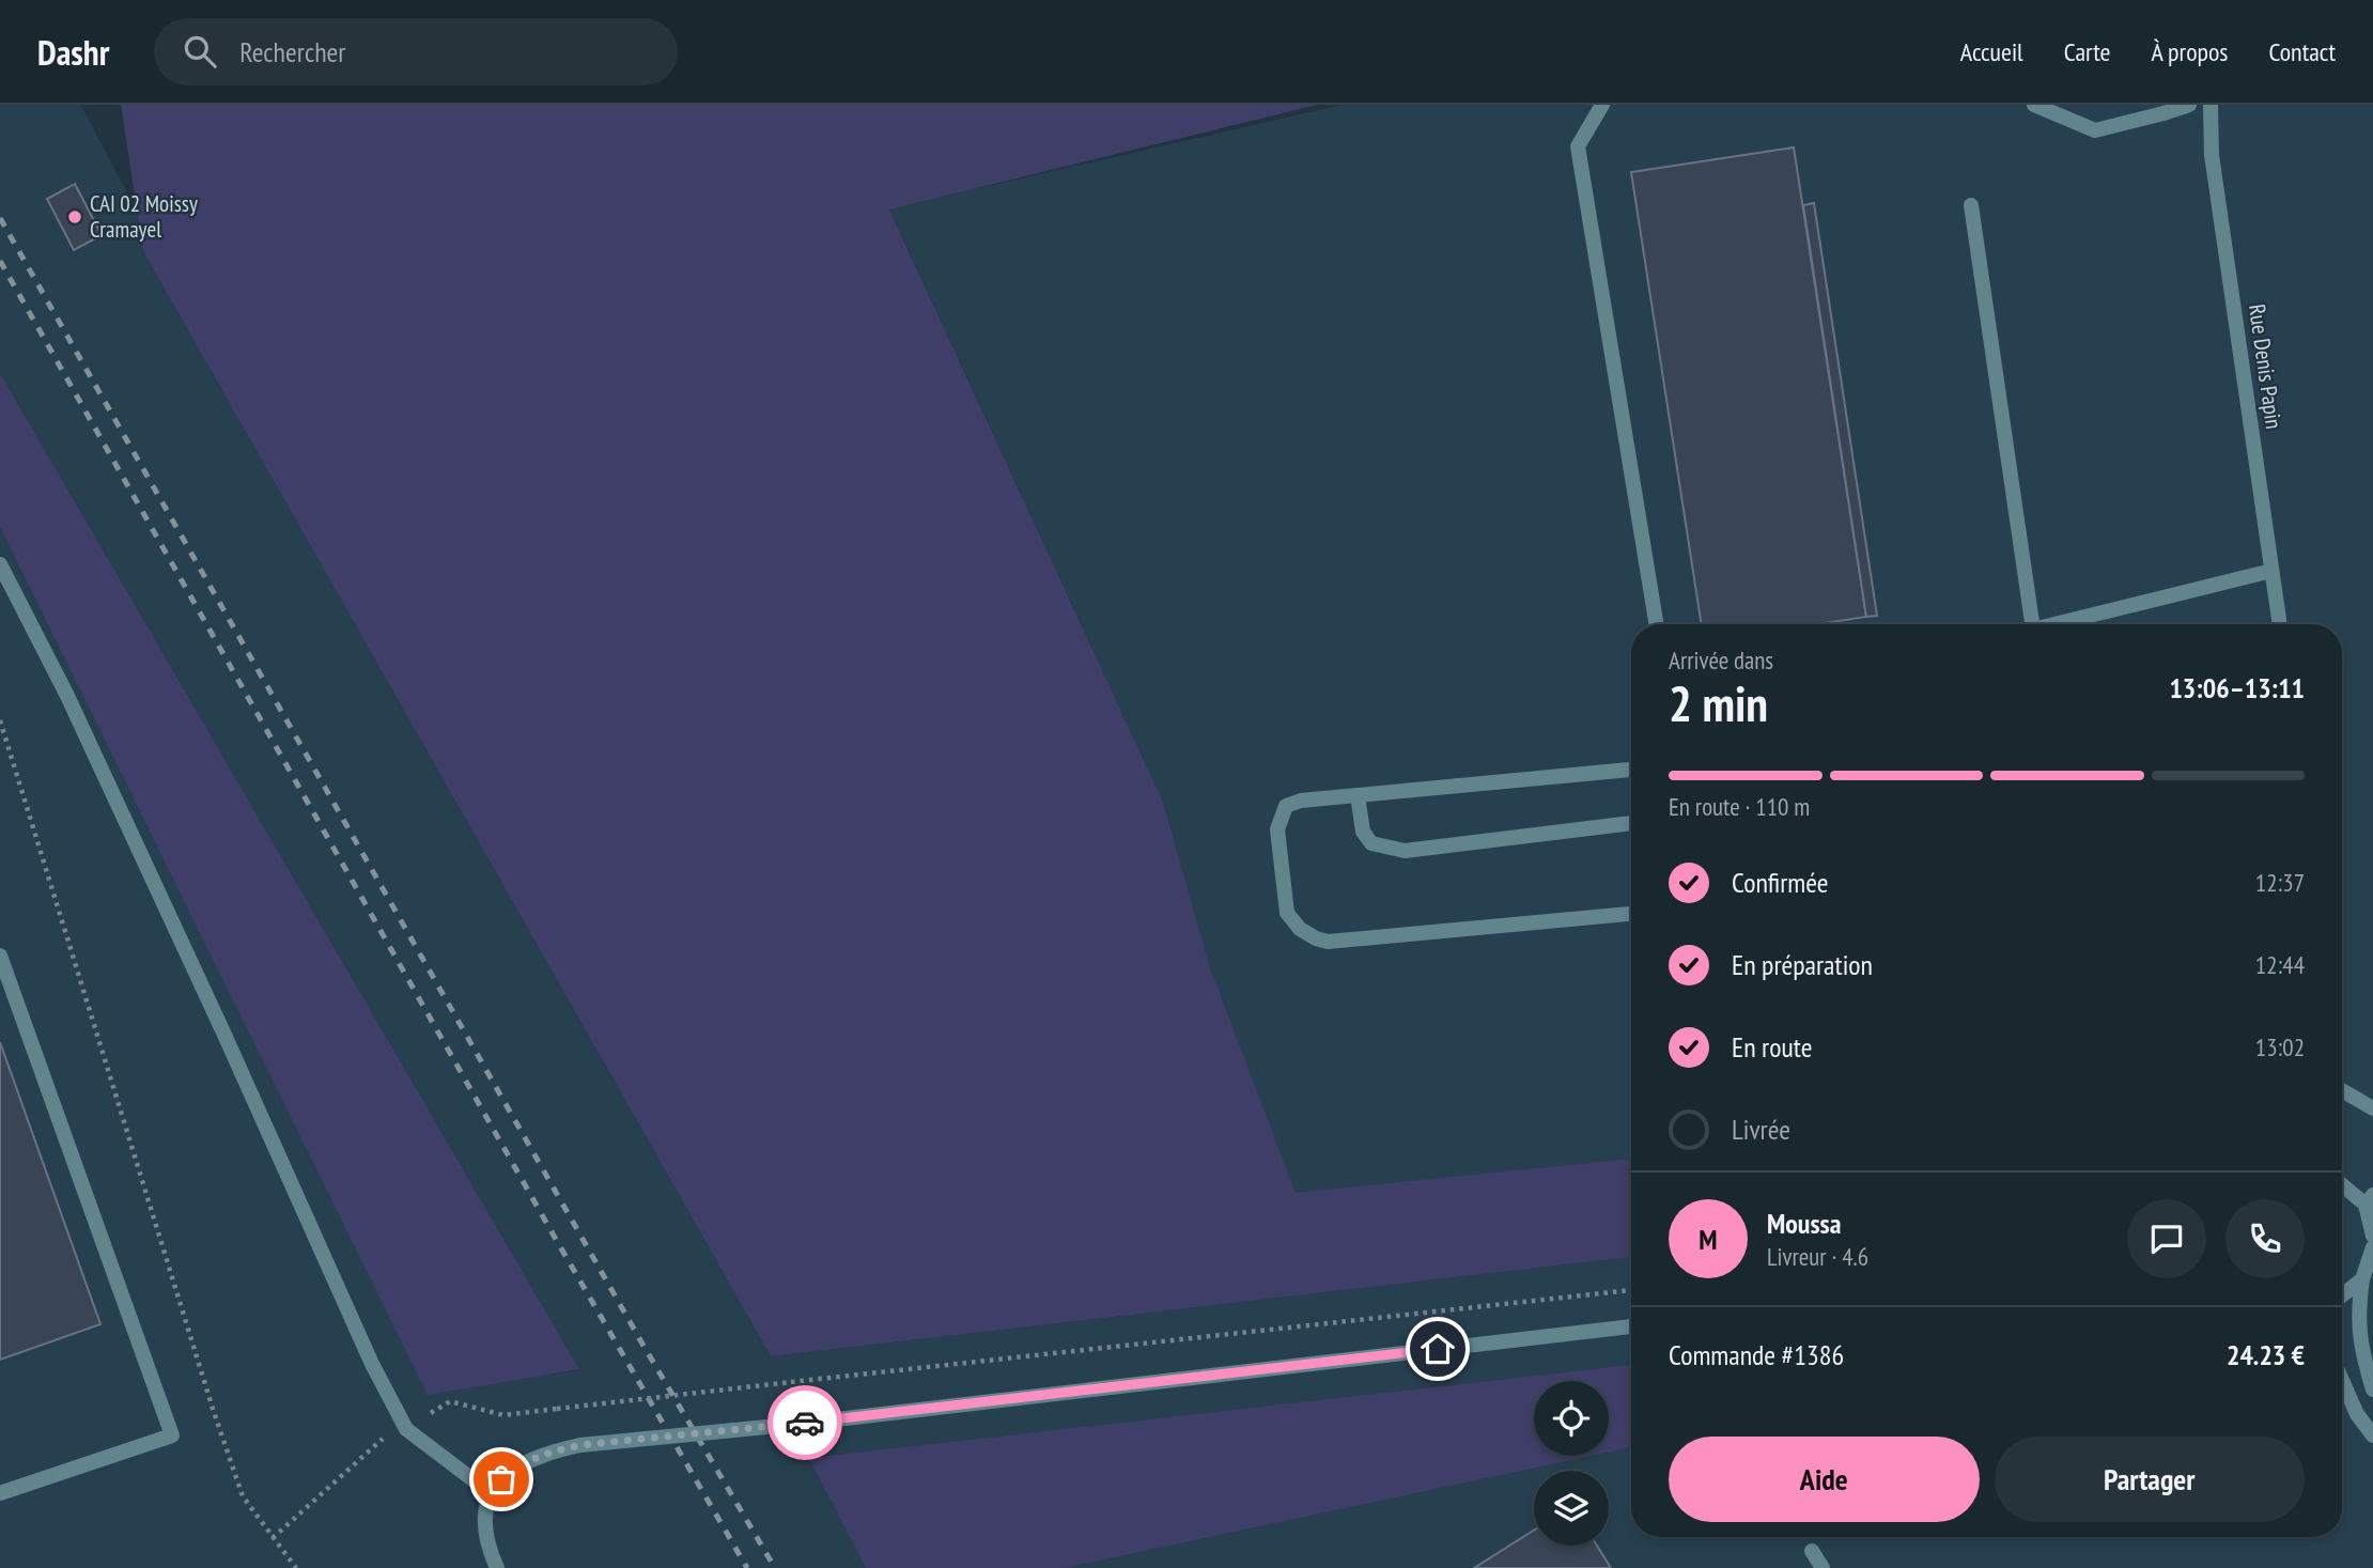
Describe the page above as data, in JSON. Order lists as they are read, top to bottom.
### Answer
{
  "streets": {
    "street": ["Rue Denis Papin"]
  },
  "places": ["CAI 02 Moissy Cramayel"],
  "page": {
    "header": "Dashr",
    "search": "Rechercher",
    "nav": [
      "Accueil",
      "Carte",
      "À propos",
      "Contact"
    ],
    "heading": ["2 min", "Arrivée dans", "13:06–13:11"],
    "panel": [
      "Moussa",
      "Livreur · 4.6",
      "Commande #1386",
      "24.23 €"
    ],
    "bar": "En route · 110 m",
    "list": [
      ["Confirmée", "12:37"],
      ["En préparation", "12:44"],
      ["En route", "13:02"],
      "Livrée"
    ],
    "round": "M",
    "buttons": ["Aide", "Partager"]
  }
}
